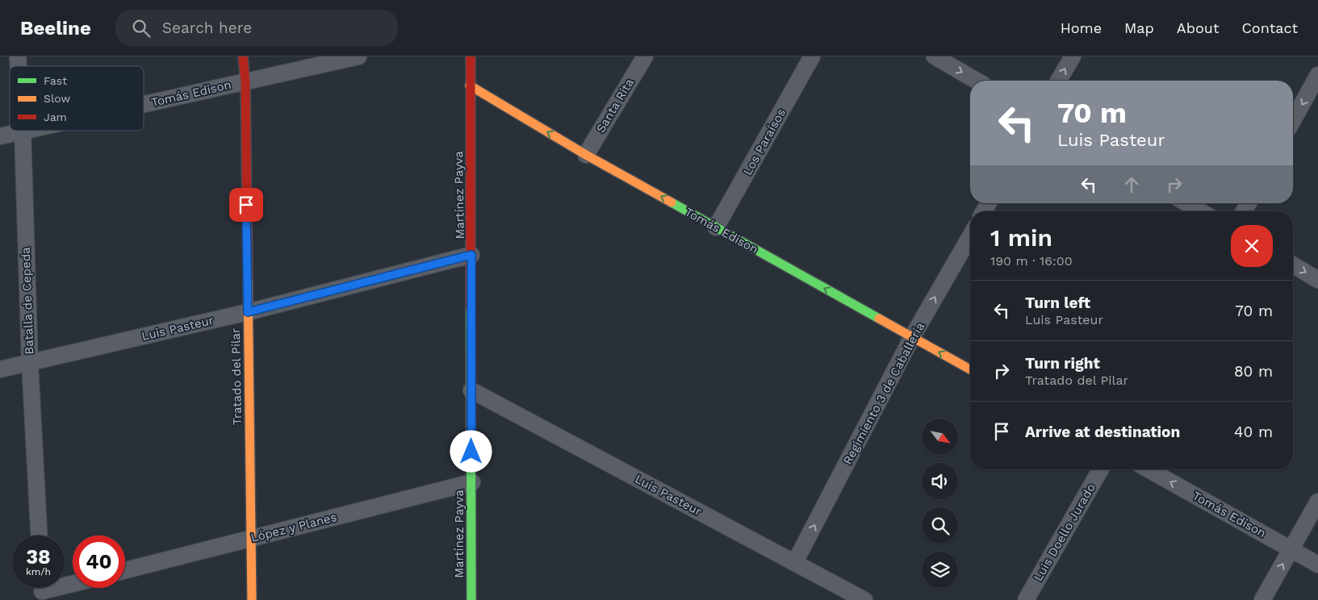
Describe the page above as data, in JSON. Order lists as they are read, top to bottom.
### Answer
{
  "streets": {
    "street": [
      "Tomás Edison",
      "Santa Rita",
      "Los Paraísos",
      "Martínez Payva",
      "Batalla de Cepeda",
      "Luis Pasteur",
      "Tratado del Pilar",
      "Regimiento 3 de Caballería",
      "López y Planes",
      "Luis Doello Jurado"
    ]
  },
  "crossings": [
    ["Tomás Edison", "Santa Rita"],
    ["Tomás Edison", "Los Paraísos"],
    ["Tomás Edison", "Martínez Payva"],
    ["Tomás Edison", "Batalla de Cepeda"],
    ["Tomás Edison", "Tratado del Pilar"],
    ["Tomás Edison", "Regimiento 3 de Caballería"],
    ["Martínez Payva", "Luis Pasteur"],
    ["Martínez Payva", "López y Planes"],
    ["Batalla de Cepeda", "Luis Pasteur"],
    ["Luis Pasteur", "Tratado del Pilar"],
    ["Luis Pasteur", "Regimiento 3 de Caballería"],
    ["Tratado del Pilar", "López y Planes"]
  ],
  "one_way": ["Tomás Edison", "Regimiento 3 de Caballería"],
  "legend": ["Fast", "Slow", "Jam"],
  "north": "bottom right",
  "page": {
    "header": "Beeline",
    "search": "Search here",
    "nav": [
      "Home",
      "Map",
      "About",
      "Contact"
    ],
    "turn": ["70 m", "Luis Pasteur"],
    "heading": ["1 min", "190 m · 16:00"],
    "list": [
      {
        "name": "Turn left",
        "note": "Luis Pasteur",
        "value": "70 m"
      },
      {
        "name": "Turn right",
        "note": "Tratado del Pilar",
        "value": "80 m"
      },
      {
        "name": "Arrive at destination",
        "value": "40 m"
      }
    ],
    "speed": "38 km/h",
    "limit": "40"
  }
}
